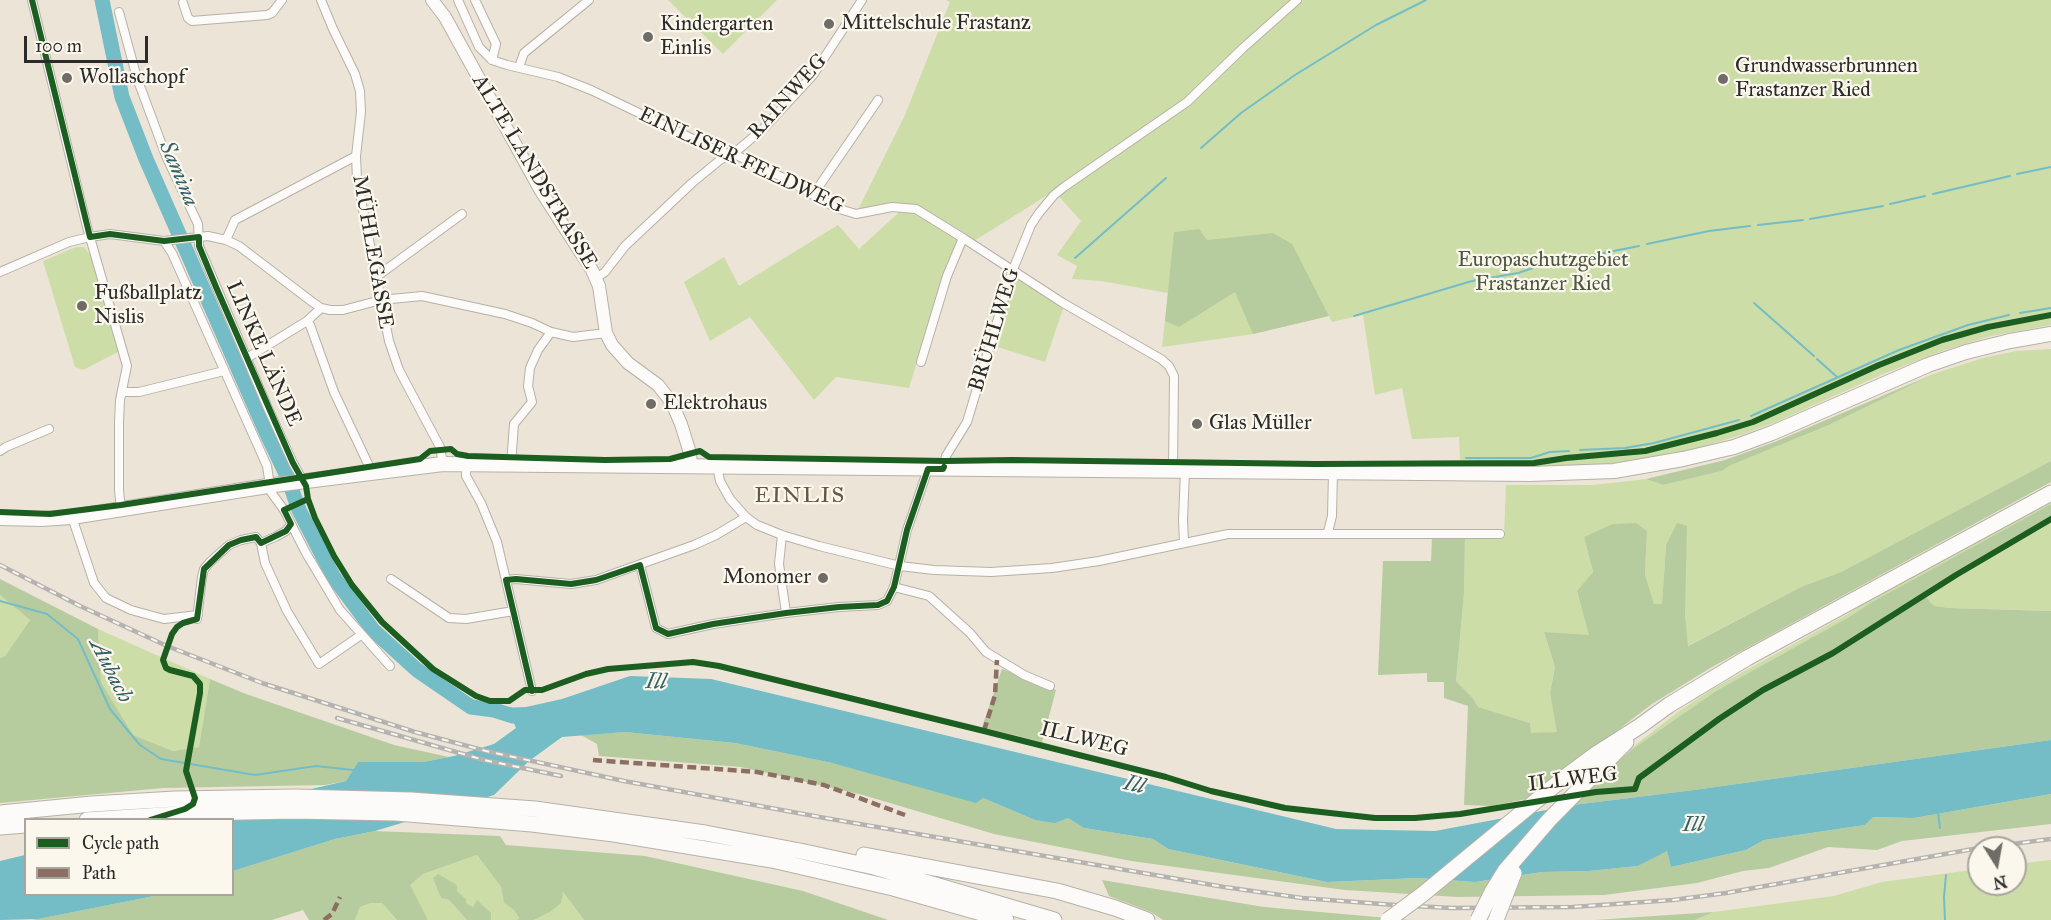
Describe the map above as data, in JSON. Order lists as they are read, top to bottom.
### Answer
{
  "streets": {
    "main road": ["ALTE LANDSTRASSE"],
    "street": [
      "RAINWEG",
      "EINLISER FELDWEG",
      "MÜHLEGASSE",
      "BRÜHLWEG",
      "LINKE LÄNDE"
    ],
    "cycle path": ["ILLWEG"]
  },
  "crossings": [
    ["RAINWEG", "EINLISER FELDWEG"],
    ["RAINWEG", "ALTE LANDSTRASSE"],
    ["EINLISER FELDWEG", "BRÜHLWEG"]
  ],
  "districts": ["EINLIS"],
  "water": ["Samina", "Aubach", "Ill"],
  "parks": ["Europaschutzgebiet Frastanzer Ried"],
  "places": [
    "Mittelschule Frastanz",
    "Kindergarten Einlis",
    "Wollaschopf",
    "Grundwasserbrunnen Frastanzer Ried",
    "Fußballplatz Nislis",
    "Elektrohaus",
    "Glas Müller",
    "Monomer"
  ],
  "legend": ["Cycle path", "Path"],
  "scale_bar": "100 m",
  "north": "bottom"
}
